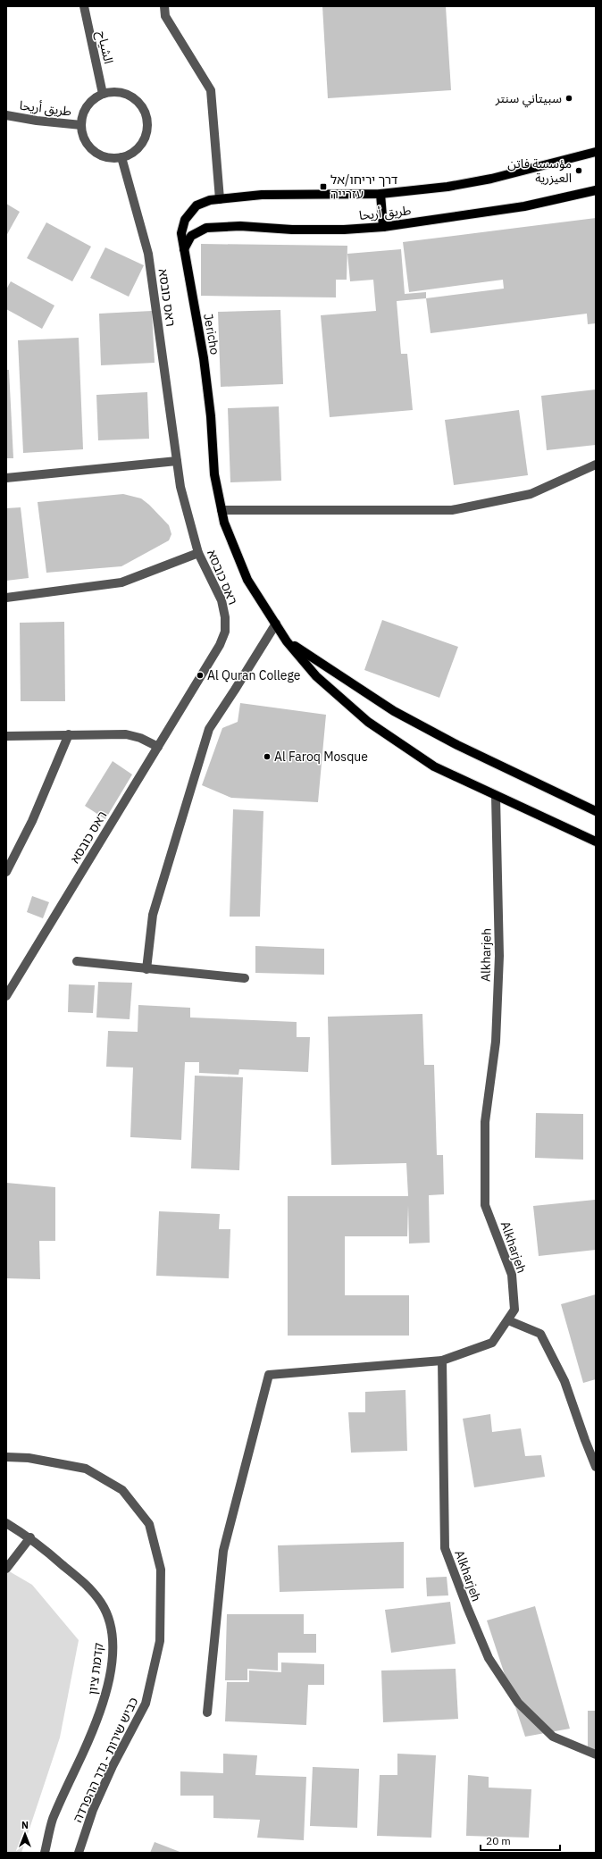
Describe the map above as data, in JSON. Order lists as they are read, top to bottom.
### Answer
{
  "streets": {
    "main road": ["طريق أريحا", "Jericho"],
    "street": [
      "الشياح",
      "ראס כובסא",
      "Alkharjeh",
      "קדמת ציון",
      "כביש שירות - גדר ההפרדה"
    ]
  },
  "crossings": [
    ["الشياح", "طريق أريحا"],
    ["الشياح", "ראס כובסא"],
    ["طريق أريحا", "ראס כובסא"],
    ["طريق أريحا", "Jericho"],
    ["Jericho", "Alkharjeh"]
  ],
  "places": {
    "other": [
      "سبيتاني سنتر",
      "مؤسسة فاتن العيزرية",
      "Al Quran College",
      "Al Faroq Mosque"
    ],
    "transit": ["דרך יריחו/אל עזרייה"]
  },
  "scale_bar": "20 m",
  "north": "top"
}
